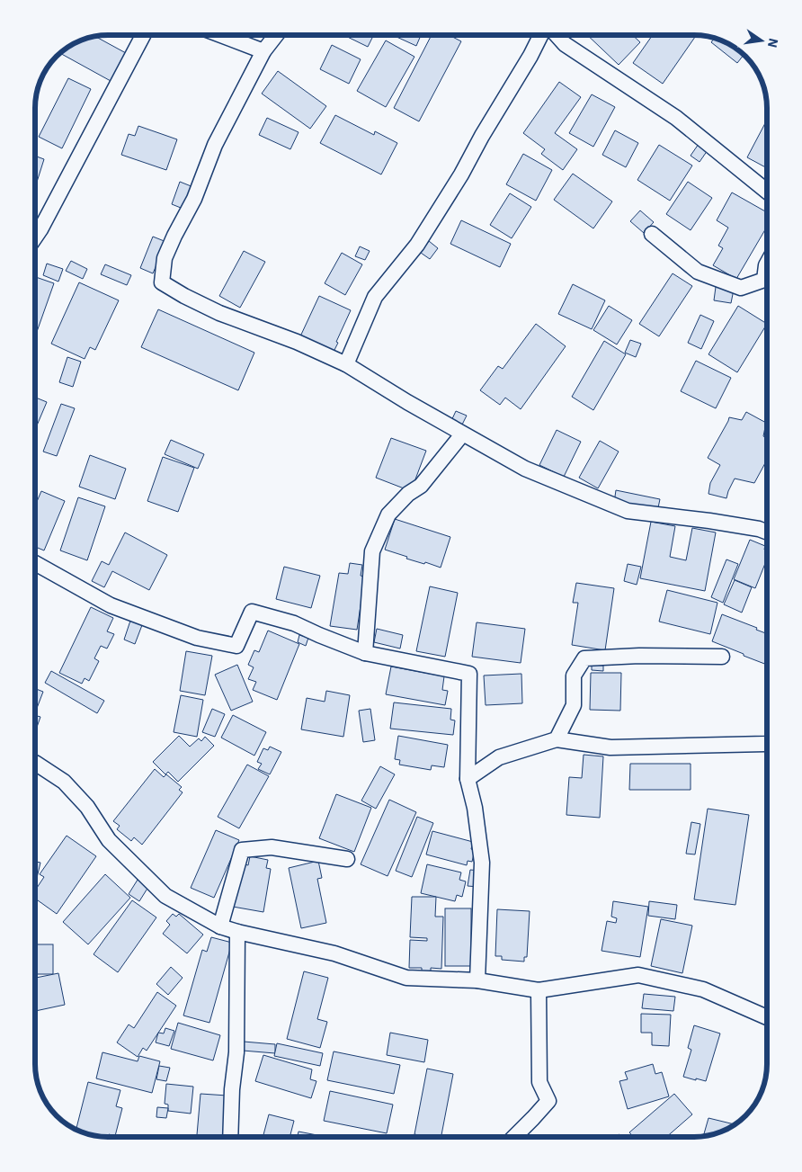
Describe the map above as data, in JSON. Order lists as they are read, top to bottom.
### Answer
{
  "north": "right"
}
